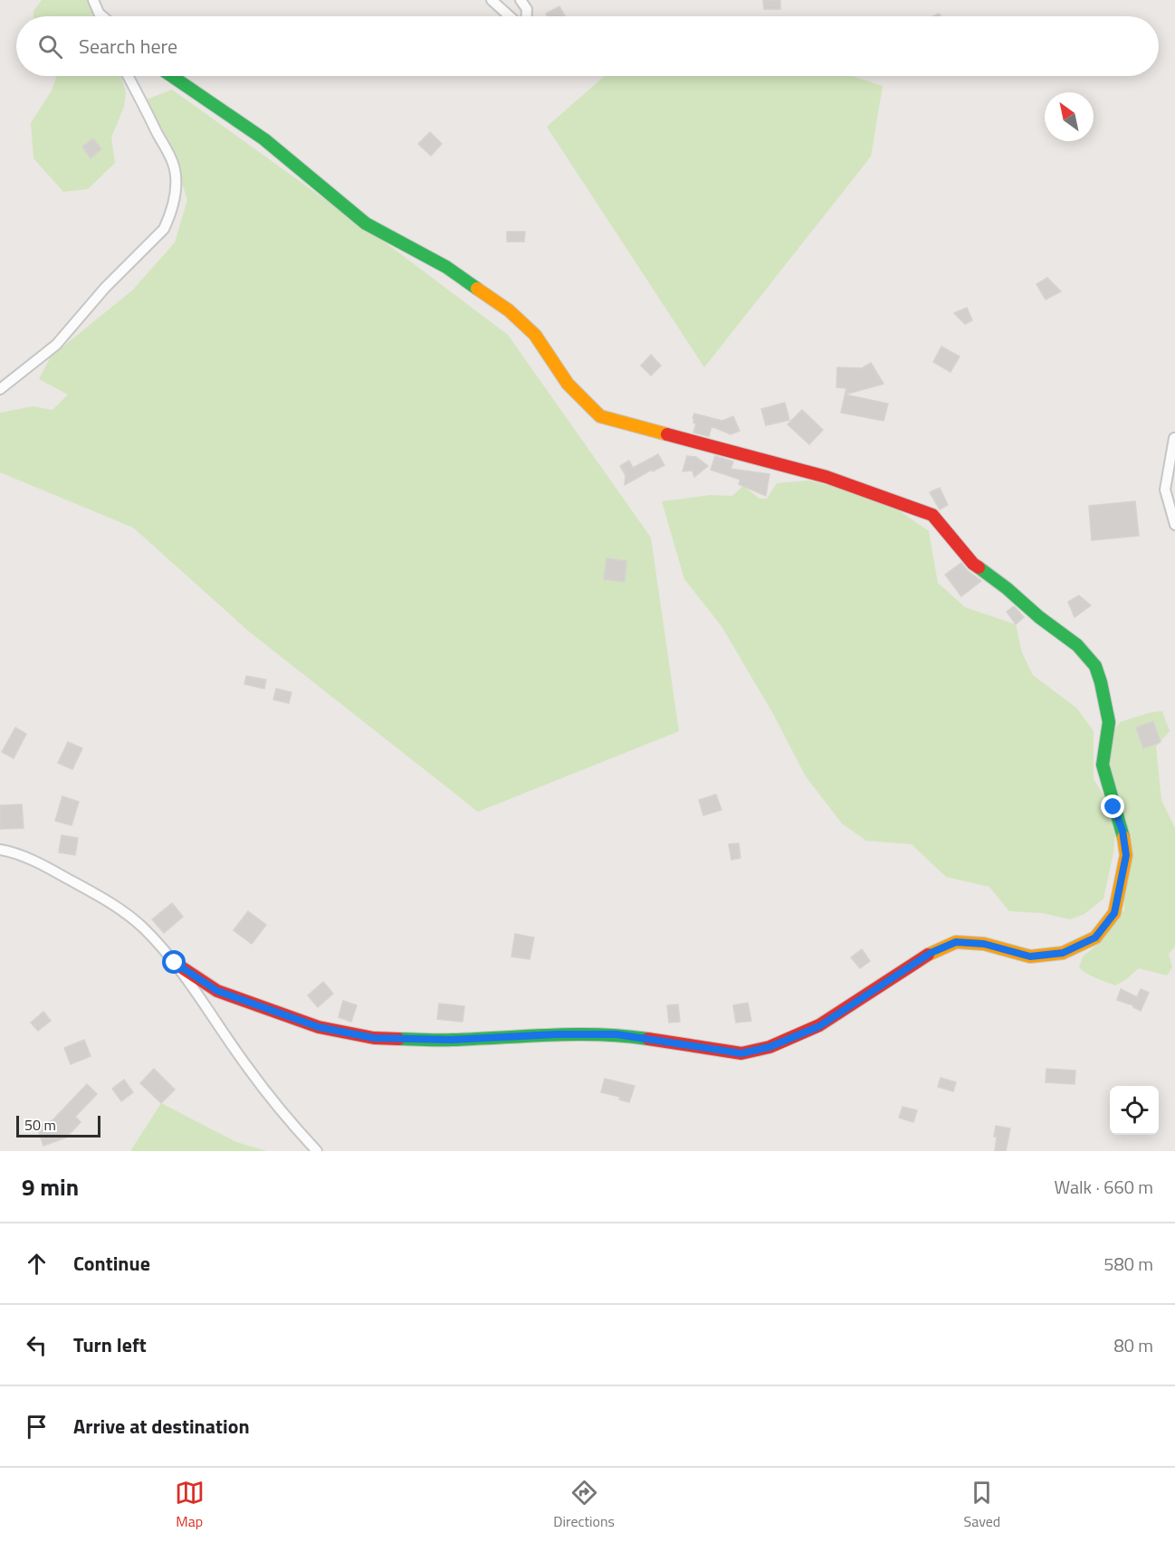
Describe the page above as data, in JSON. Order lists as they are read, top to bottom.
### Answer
{
  "scale_bar": "50 m",
  "north": "top left",
  "page": {
    "search": "Search here",
    "scale": "50 m",
    "heading": ["9 min", "Walk · 660 m"],
    "list": [
      ["Continue", "580 m"],
      ["Turn left", "80 m"],
      "Arrive at destination"
    ],
    "nav": ["Map", "Directions", "Saved"]
  }
}
